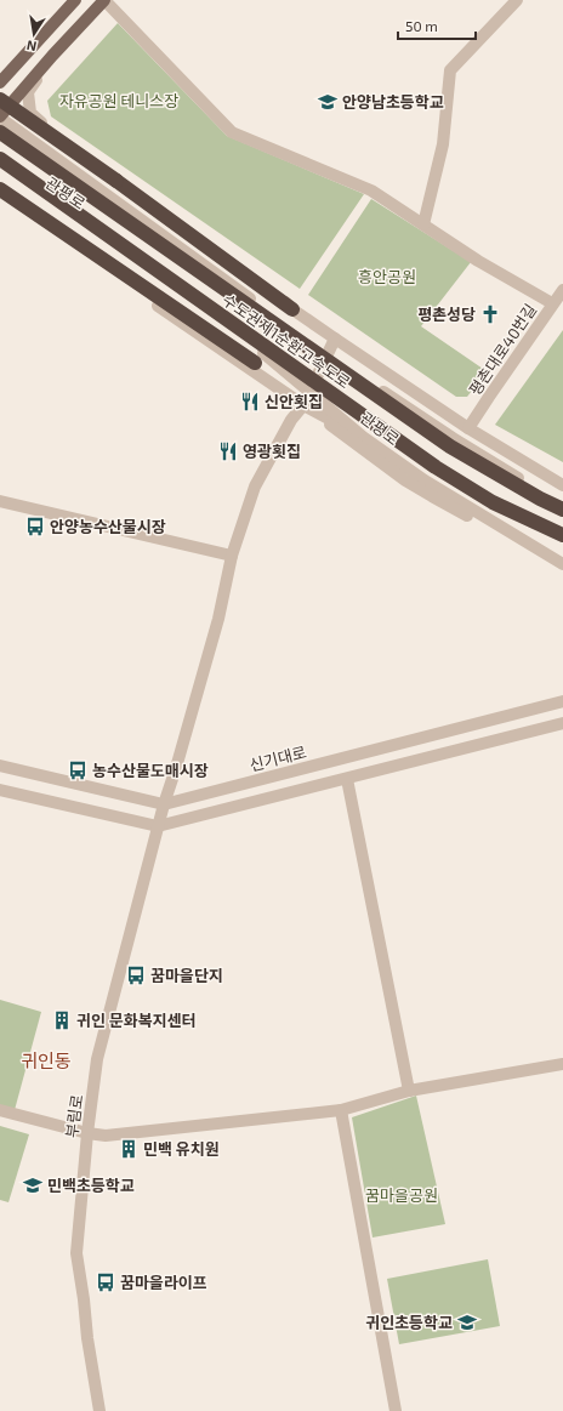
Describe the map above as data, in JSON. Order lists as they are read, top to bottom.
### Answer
{
  "streets": {
    "highway": ["수도권제1순환고속도로"],
    "street": [
      "관평로",
      "평촌대로40번길",
      "신기대로",
      "부림로"
    ]
  },
  "crossings": [
    ["관평로", "부림로"],
    ["신기대로", "부림로"]
  ],
  "districts": ["귀인동"],
  "parks": ["자유공원 테니스장", "흥안공원", "꿈마을공원"],
  "places": {
    "school or university": ["안양남초등학교", "민백초등학교", "귀인초등학교"],
    "church": ["평촌성당"],
    "restaurant": ["신안횟집", "영광횟집"],
    "bus stop": [
      "안양농수산물시장",
      "농수산물도매시장",
      "꿈마을단지",
      "꿈마을라이프"
    ],
    "building": ["귀인 문화복지센터", "민백 유치원"]
  },
  "scale_bar": "50 m",
  "north": "bottom"
}
